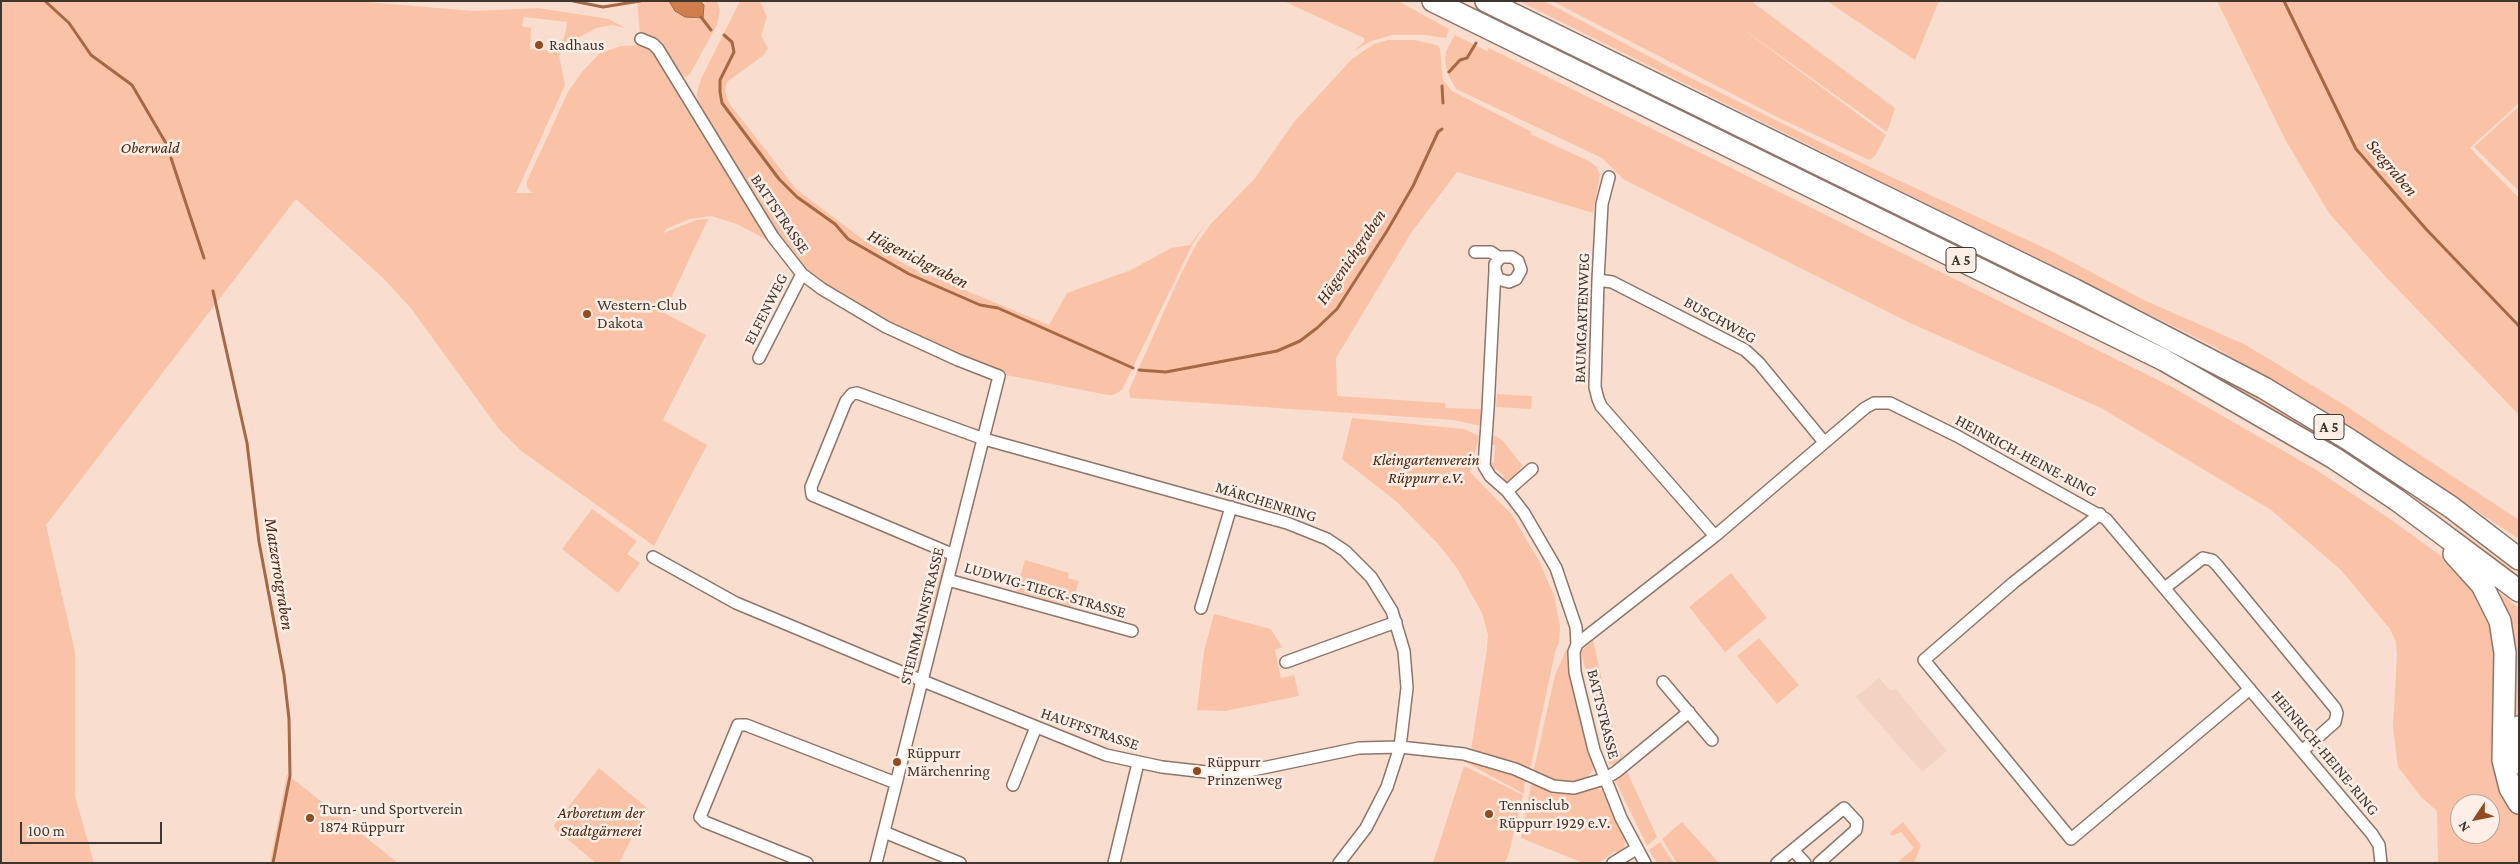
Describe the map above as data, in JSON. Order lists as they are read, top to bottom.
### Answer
{
  "streets": {
    "highway": ["A 5"],
    "street": [
      "BATTSTRASSE",
      "ELFENWEG",
      "BAUMGARTENWEG",
      "BUSCHWEG",
      "HEINRICH-HEINE-RING",
      "MÄRCHENRING",
      "LUDWIG-TIECK-STRASSE",
      "STEINMANNSTRASSE",
      "HAUFFSTRASSE"
    ]
  },
  "crossings": [
    ["BATTSTRASSE", "ELFENWEG"],
    ["BATTSTRASSE", "HEINRICH-HEINE-RING"],
    ["BATTSTRASSE", "STEINMANNSTRASSE"],
    ["BATTSTRASSE", "HAUFFSTRASSE"],
    ["BAUMGARTENWEG", "BUSCHWEG"],
    ["BAUMGARTENWEG", "HEINRICH-HEINE-RING"],
    ["BUSCHWEG", "HEINRICH-HEINE-RING"],
    ["MÄRCHENRING", "STEINMANNSTRASSE"],
    ["MÄRCHENRING", "HAUFFSTRASSE"],
    ["LUDWIG-TIECK-STRASSE", "STEINMANNSTRASSE"],
    ["STEINMANNSTRASSE", "HAUFFSTRASSE"]
  ],
  "water": ["Seegraben", "Hägenichgraben", "Matzerrotgraben"],
  "parks": ["Oberwald", "Kleingartenverein Rüppurr e.V.", "Arboretum der Stadtgärnerei"],
  "places": [
    "Radhaus",
    "Western-Club Dakota",
    "Rüppurr Märchenring",
    "Rüppurr Prinzenweg",
    "Tennisclub Rüppurr 1929 e.V.",
    "Turn- und Sportverein 1874 Rüppurr"
  ],
  "scale_bar": "100 m",
  "north": "bottom left"
}
